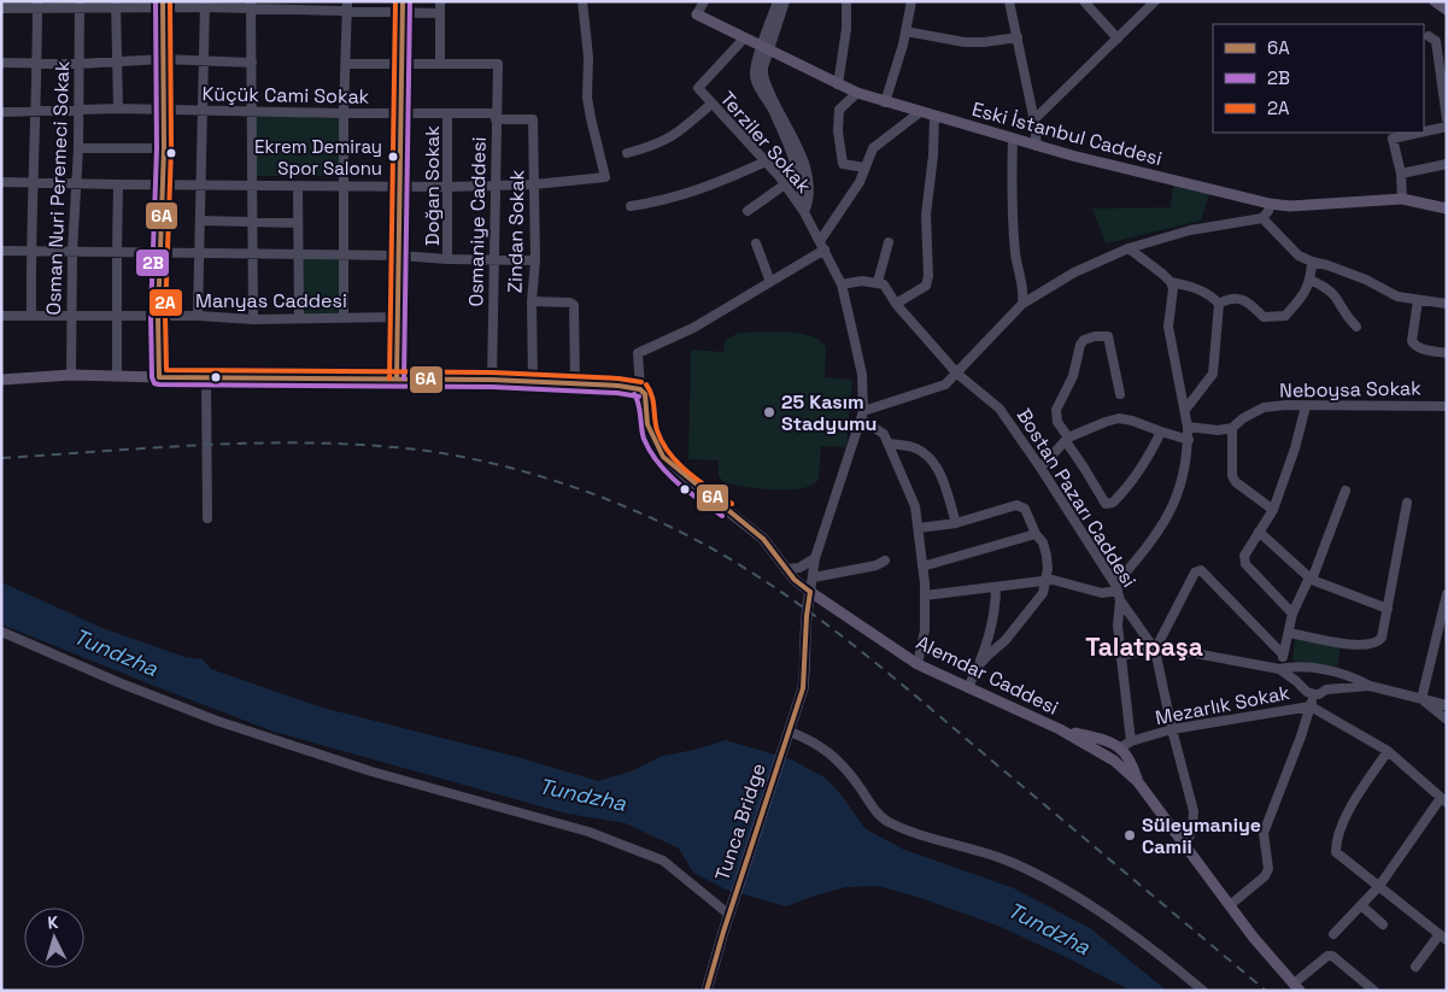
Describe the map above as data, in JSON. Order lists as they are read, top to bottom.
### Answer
{
  "streets": {
    "main road": ["Eski İstanbul Caddesi", "Alemdar Caddesi", "Tunca Bridge"],
    "street": [
      "Küçük Cami Sokak",
      "Terziler Sokak",
      "Doğan Sokak",
      "Osman Nuri Peremeci Sokak",
      "Osmaniye Caddesi",
      "Zindan Sokak",
      "Manyas Caddesi",
      "Neboysa Sokak",
      "Bostan Pazarı Caddesi",
      "Mezarlık Sokak"
    ]
  },
  "crossings": [
    ["Küçük Cami Sokak", "Doğan Sokak"],
    ["Küçük Cami Sokak", "Osman Nuri Peremeci Sokak"],
    ["Küçük Cami Sokak", "Osmaniye Caddesi"],
    ["Küçük Cami Sokak", "Zindan Sokak"],
    ["Eski İstanbul Caddesi", "Terziler Sokak"],
    ["Osman Nuri Peremeci Sokak", "Manyas Caddesi"],
    ["Osmaniye Caddesi", "Zindan Sokak"],
    ["Bostan Pazarı Caddesi", "Mezarlık Sokak"],
    ["Alemdar Caddesi", "Tunca Bridge"]
  ],
  "districts": ["Talatpaşa"],
  "water": ["Tundzha"],
  "places": ["Ekrem Demiray Spor Salonu", "25 Kasım Stadyumu", "Süleymaniye Camii"],
  "lines": ["transit line 6A", "transit line 2B", "transit line 2A"],
  "legend": ["6A", "2B", "2A"],
  "north": "top"
}
